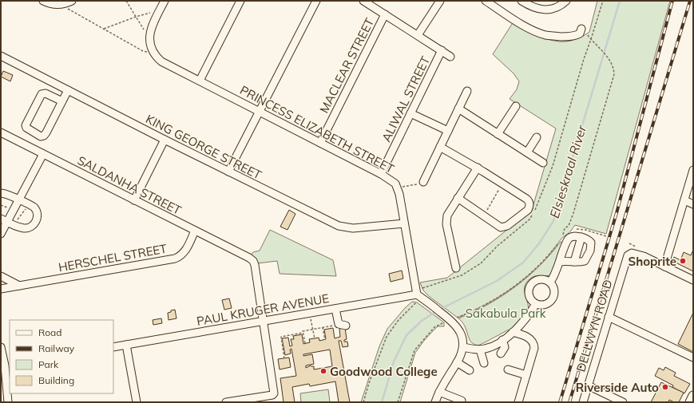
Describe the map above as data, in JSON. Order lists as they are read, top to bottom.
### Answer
{
  "streets": {
    "street": [
      "MACLEAR STREET",
      "ALIWAL STREET",
      "PRINCESS ELIZABETH STREET",
      "KING GEORGE STREET",
      "SALDANHA STREET",
      "HERSCHEL STREET",
      "PAUL KRUGER AVENUE",
      "DELLWYN ROAD"
    ]
  },
  "crossings": [
    ["MACLEAR STREET", "PRINCESS ELIZABETH STREET"],
    ["ALIWAL STREET", "PRINCESS ELIZABETH STREET"],
    ["PRINCESS ELIZABETH STREET", "KING GEORGE STREET"],
    ["PRINCESS ELIZABETH STREET", "PAUL KRUGER AVENUE"],
    ["SALDANHA STREET", "HERSCHEL STREET"],
    ["SALDANHA STREET", "PAUL KRUGER AVENUE"]
  ],
  "water": ["Elsieskraal River"],
  "parks": ["Sakabula Park"],
  "places": ["Shoprite", "Goodwood College", "Riverside Auto"],
  "legend": [
    "Road",
    "Railway",
    "Park",
    "Building"
  ]
}
